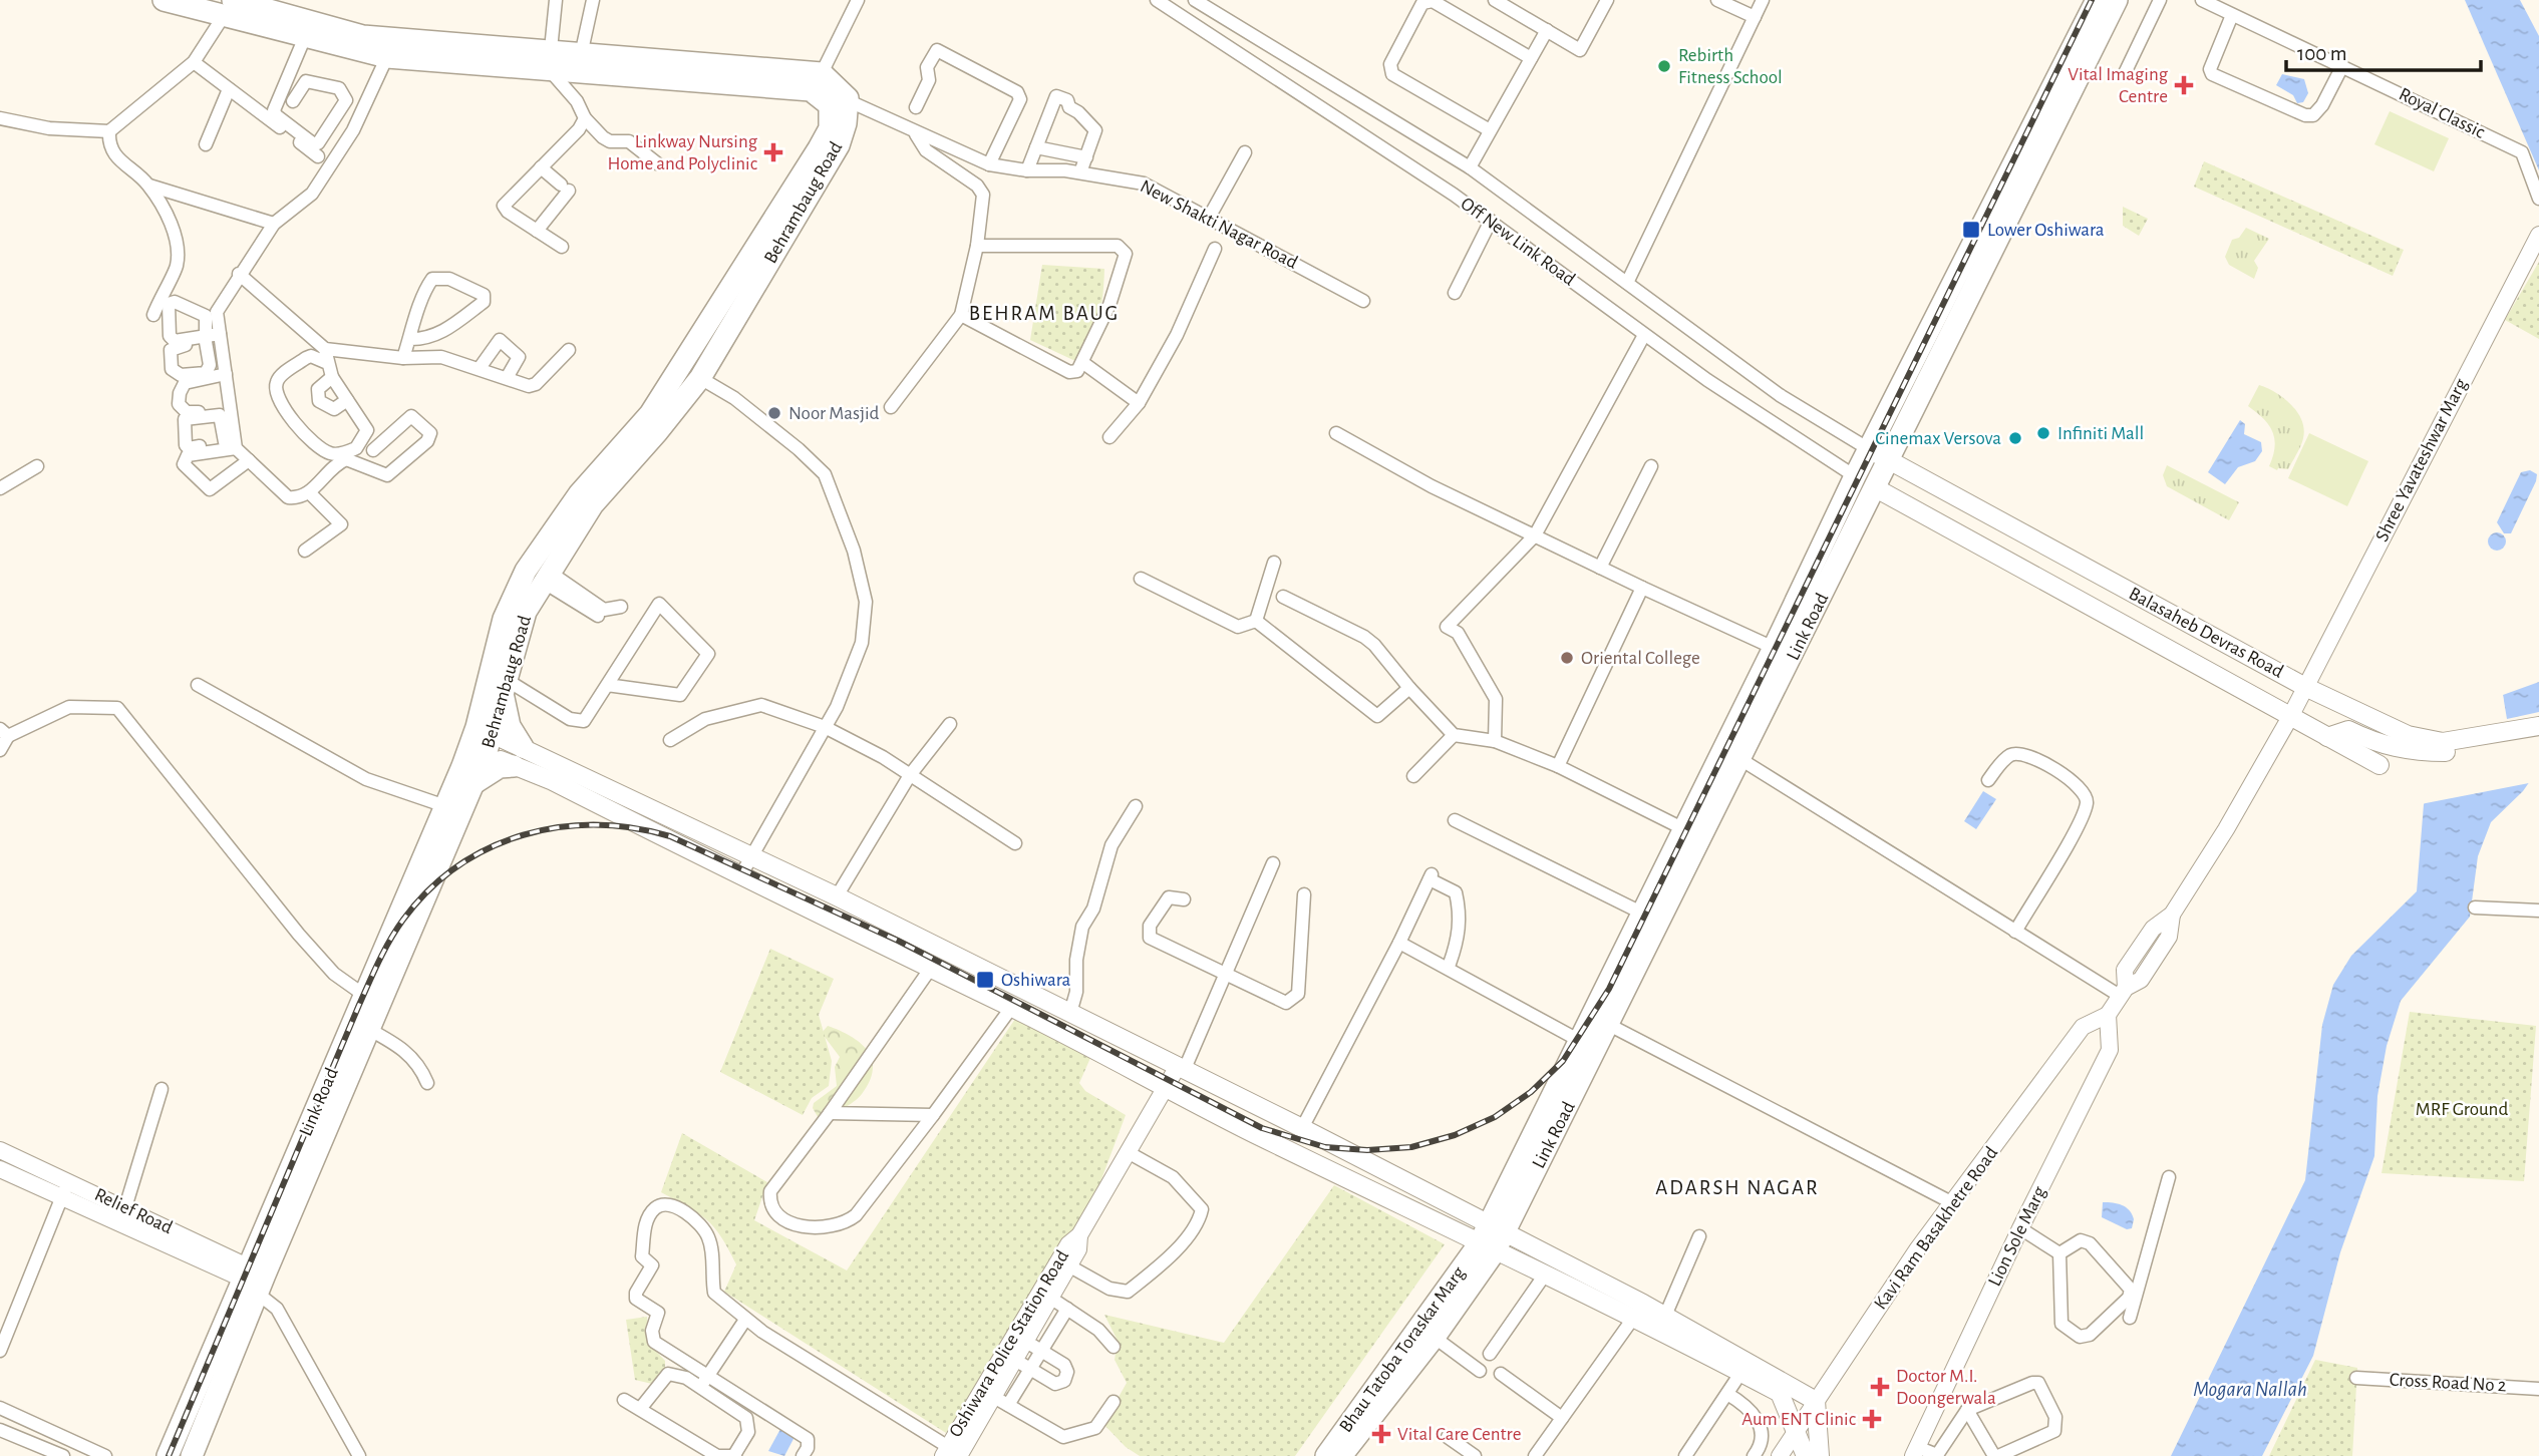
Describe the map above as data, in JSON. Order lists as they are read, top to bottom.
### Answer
{
  "streets": {
    "main road": [
      "Behrambaug Road",
      "Off New Link Road",
      "Link Road",
      "Balasaheb Devras Road",
      "Bhau Tatoba Toraskar Marg"
    ],
    "street": [
      "Royal Classic",
      "New Shakti Nagar Road",
      "Shree Yavateshwar Marg",
      "Relief Road",
      "Kavi Ram Basakhetre Road",
      "Lion Sole Marg",
      "Oshiwara Police Station Road",
      "Cross Road No 2"
    ]
  },
  "crossings": [
    ["Behrambaug Road", "New Shakti Nagar Road"],
    ["Off New Link Road", "Link Road"],
    ["Off New Link Road", "Balasaheb Devras Road"],
    ["Shree Yavateshwar Marg", "Balasaheb Devras Road"],
    ["Shree Yavateshwar Marg", "Kavi Ram Basakhetre Road"],
    ["Shree Yavateshwar Marg", "Lion Sole Marg"],
    ["Link Road", "Balasaheb Devras Road"],
    ["Link Road", "Relief Road"],
    ["Link Road", "Bhau Tatoba Toraskar Marg"],
    ["Kavi Ram Basakhetre Road", "Lion Sole Marg"]
  ],
  "districts": ["BEHRAM BAUG", "ADARSH NAGAR"],
  "water": ["Mogara Nallah"],
  "parks": ["MRF Ground"],
  "places": {
    "other": [
      "Rebirth Fitness School",
      "Noor Masjid",
      "Infiniti Mall",
      "Cinemax Versova",
      "Oriental College"
    ],
    "health": [
      "Vital Imaging Centre",
      "Linkway Nursing Home and Polyclinic",
      "Doctor M.I. Doongerwala",
      "Aum ENT Clinic",
      "Vital Care Centre"
    ],
    "transit": ["Lower Oshiwara", "Oshiwara"]
  },
  "scale_bar": "100 m"
}
